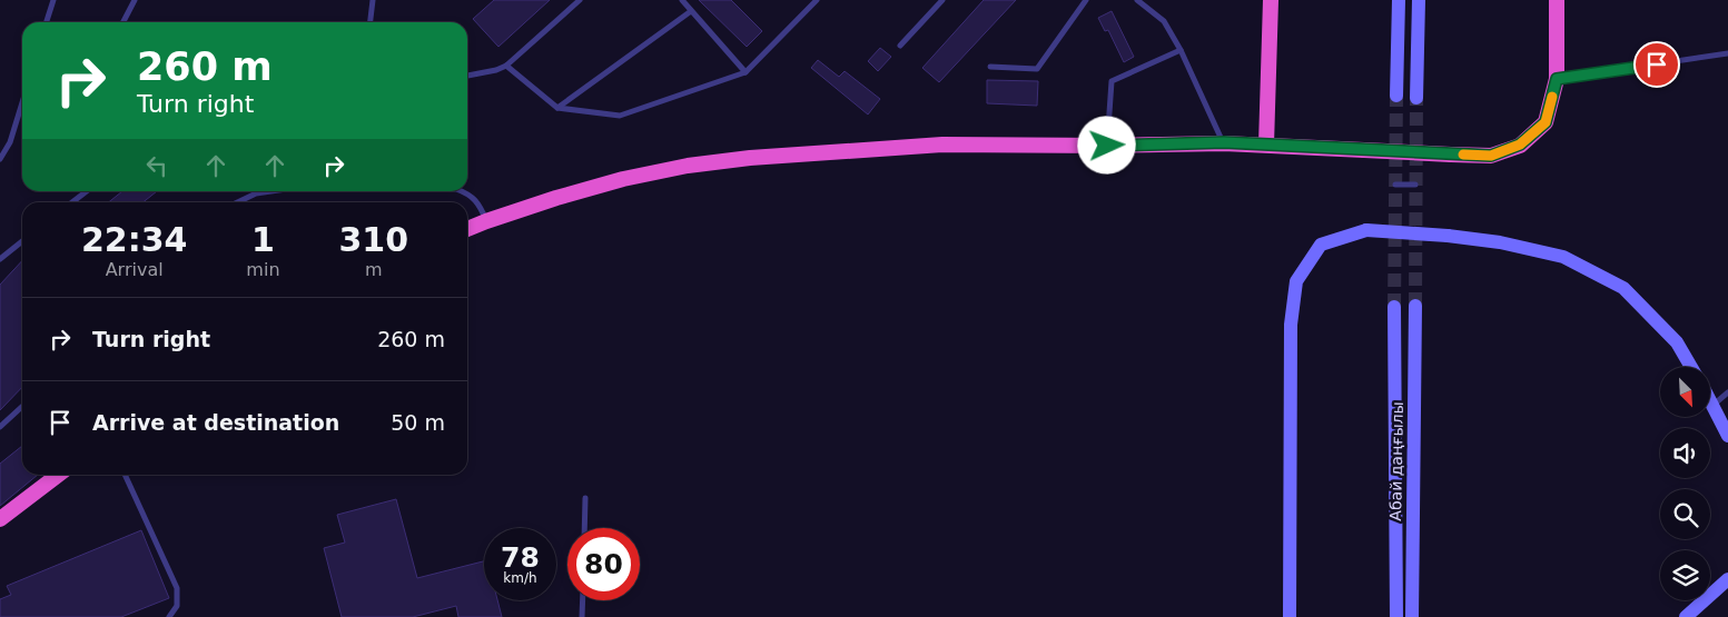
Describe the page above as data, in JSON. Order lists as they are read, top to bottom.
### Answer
{
  "streets": {
    "main road": ["Абай даңғылы"]
  },
  "north": "bottom right",
  "page": {
    "turn": ["260 m", "Turn right"],
    "eta": [
      "22:34",
      "Arrival",
      "1",
      "min",
      "310",
      "m"
    ],
    "list": [
      {
        "name": "Turn right",
        "value": "260 m"
      },
      {
        "name": "Arrive at destination",
        "value": "50 m"
      }
    ],
    "speed": "78 km/h",
    "limit": "80"
  }
}
